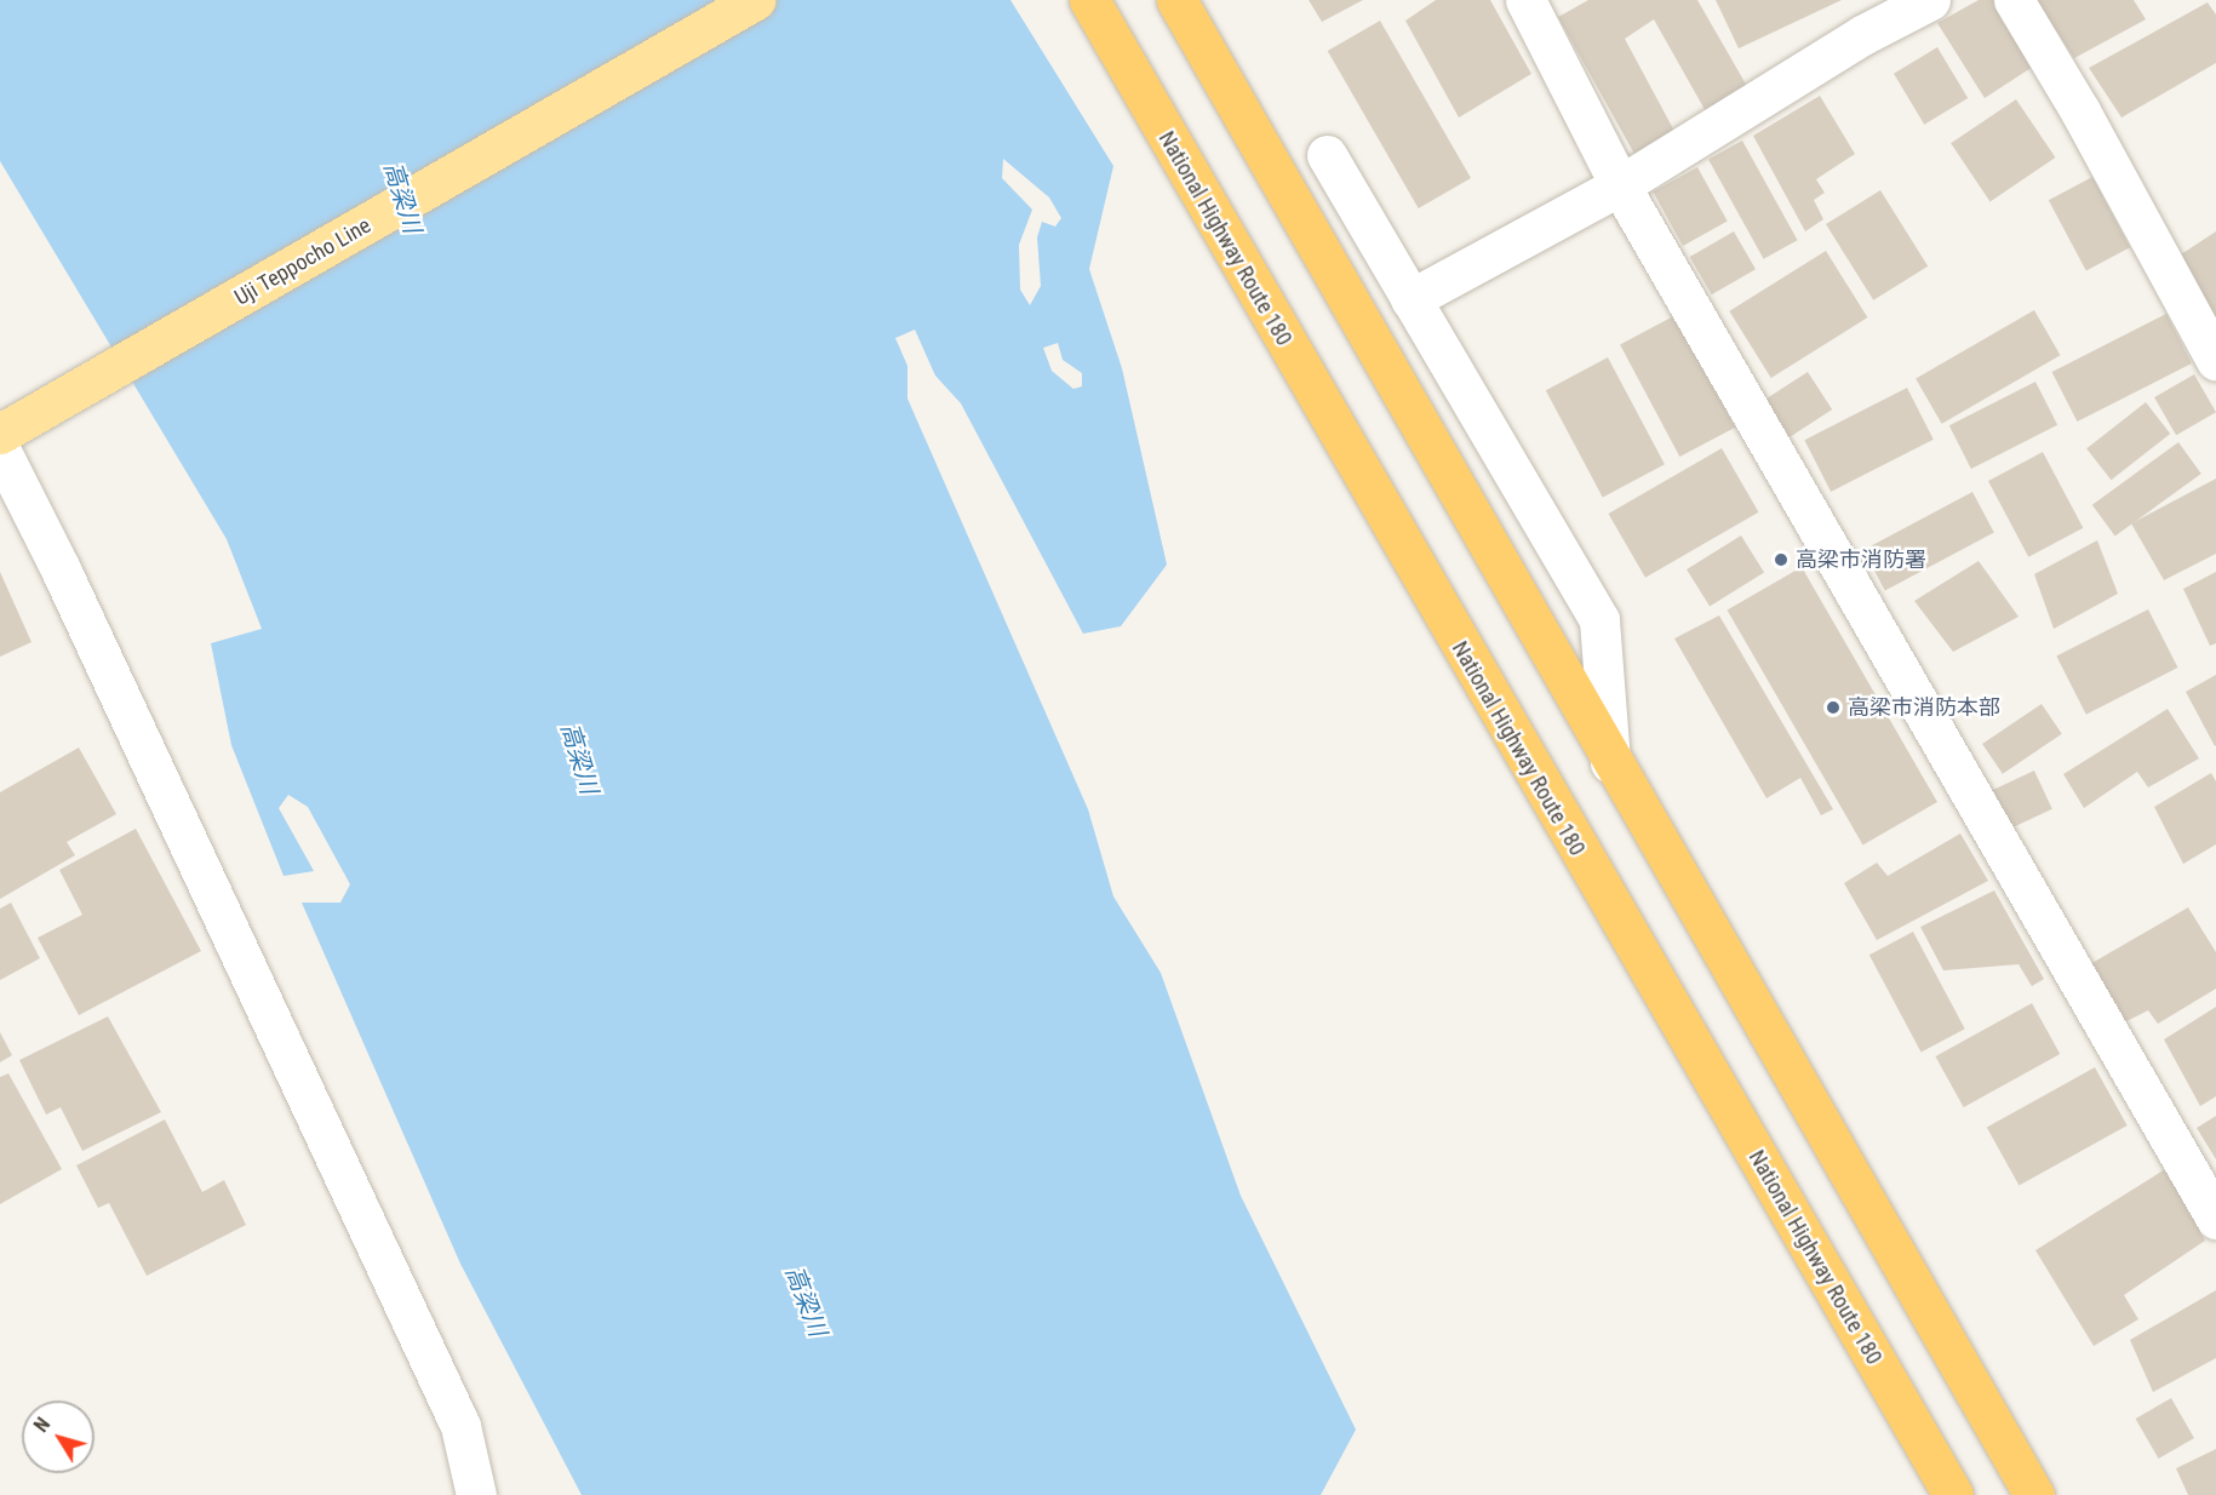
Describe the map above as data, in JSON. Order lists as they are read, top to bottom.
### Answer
{
  "streets": {
    "highway": ["National Highway Route 180"],
    "main road": ["Uji Teppocho Line"]
  },
  "water": ["高梁川"],
  "places": ["高梁市消防署", "高梁市消防本部"],
  "north": "top left"
}
